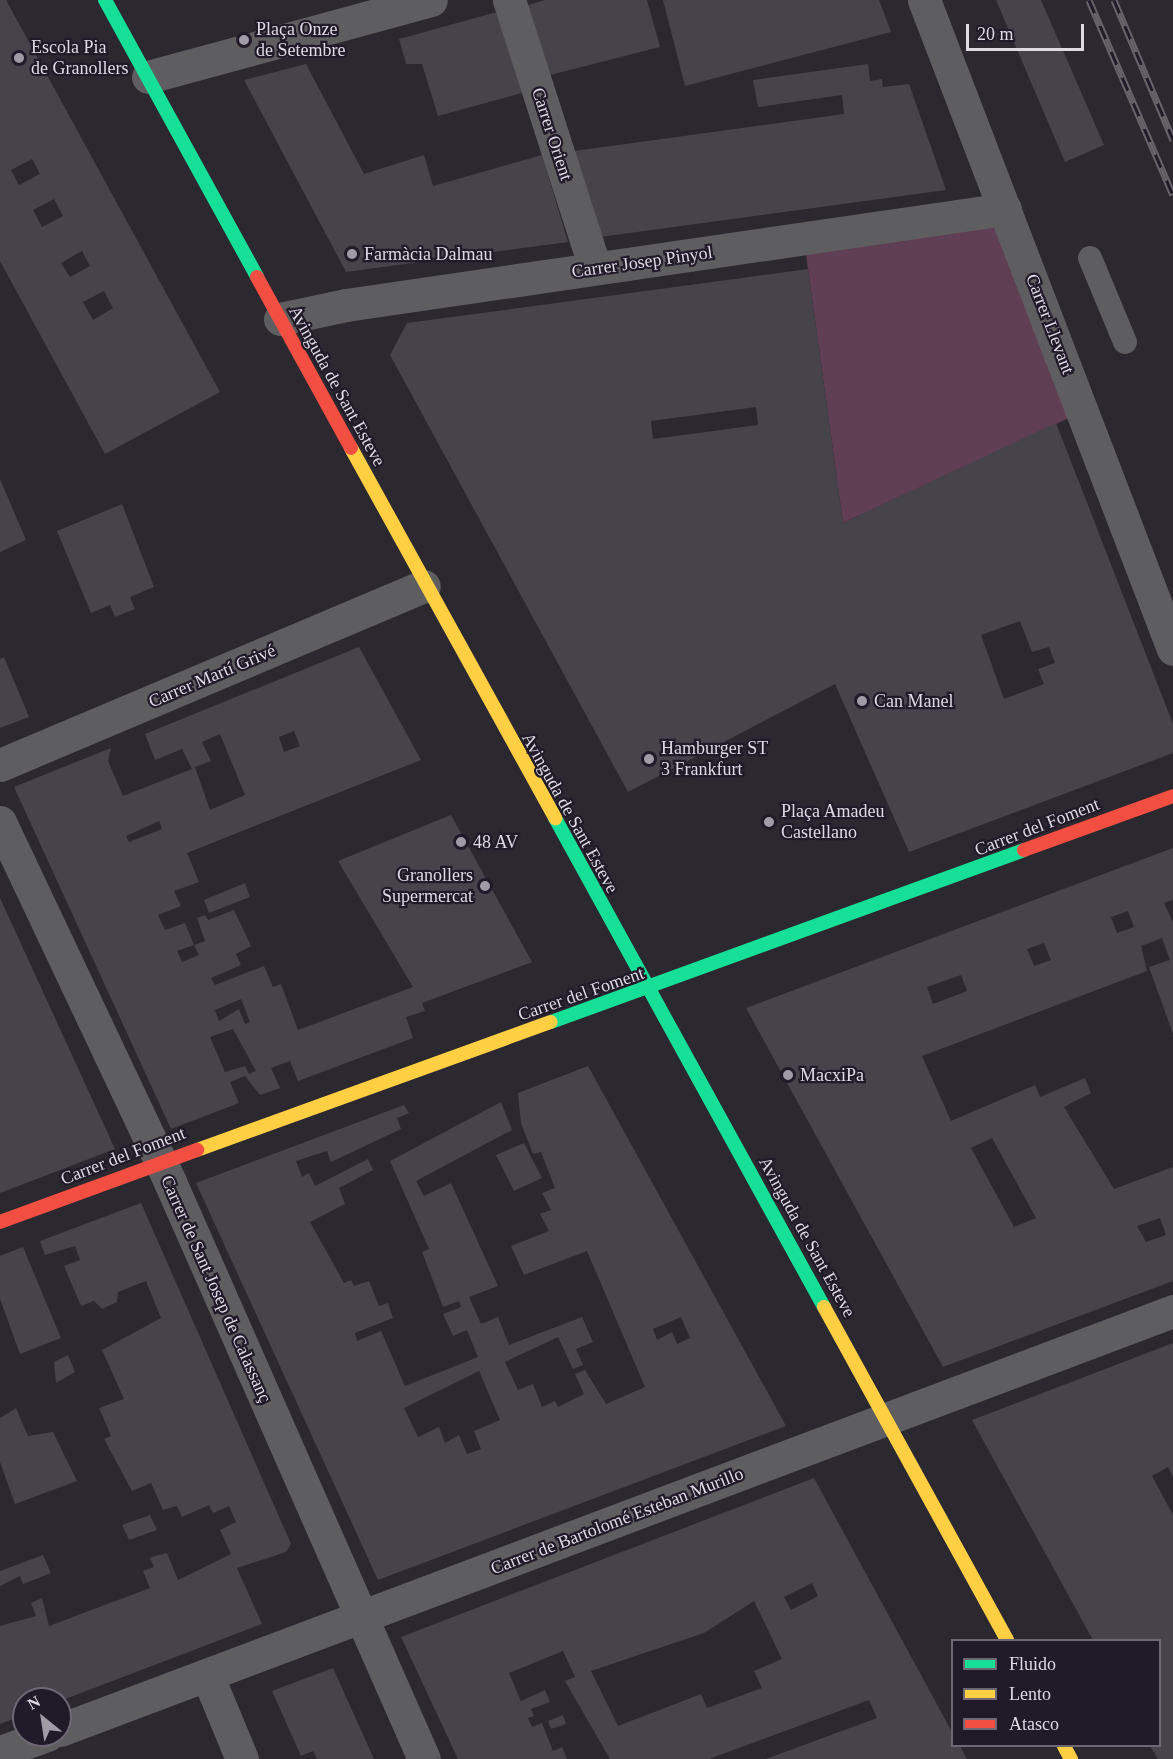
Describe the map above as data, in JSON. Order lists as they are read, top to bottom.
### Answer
{
  "streets": {
    "street": [
      "Carrer Orient",
      "Carrer Josep Pinyol",
      "Carrer Llevant",
      "Avinguda de Sant Esteve",
      "Carrer Martí Grivé",
      "Carrer del Foment",
      "Carrer de Sant Josep de Calassanç",
      "Carrer de Bartolomé Esteban Murillo"
    ]
  },
  "crossings": [
    ["Carrer Orient", "Carrer Josep Pinyol"],
    ["Carrer Josep Pinyol", "Carrer Llevant"],
    ["Carrer Josep Pinyol", "Avinguda de Sant Esteve"],
    ["Avinguda de Sant Esteve", "Carrer Martí Grivé"],
    ["Avinguda de Sant Esteve", "Carrer del Foment"],
    ["Avinguda de Sant Esteve", "Carrer de Bartolomé Esteban Murillo"],
    ["Carrer del Foment", "Carrer de Sant Josep de Calassanç"],
    ["Carrer de Sant Josep de Calassanç", "Carrer de Bartolomé Esteban Murillo"]
  ],
  "places": [
    "Plaça Onze de Setembre",
    "Escola Pia de Granollers",
    "Farmàcia Dalmau",
    "Can Manel",
    "Hamburger ST 3 Frankfurt",
    "Plaça Amadeu Castellano",
    "48 AV",
    "Granollers Supermercat",
    "MacxiPa"
  ],
  "legend": ["Fluido", "Lento", "Atasco"],
  "scale_bar": "20 m",
  "north": "top left"
}
